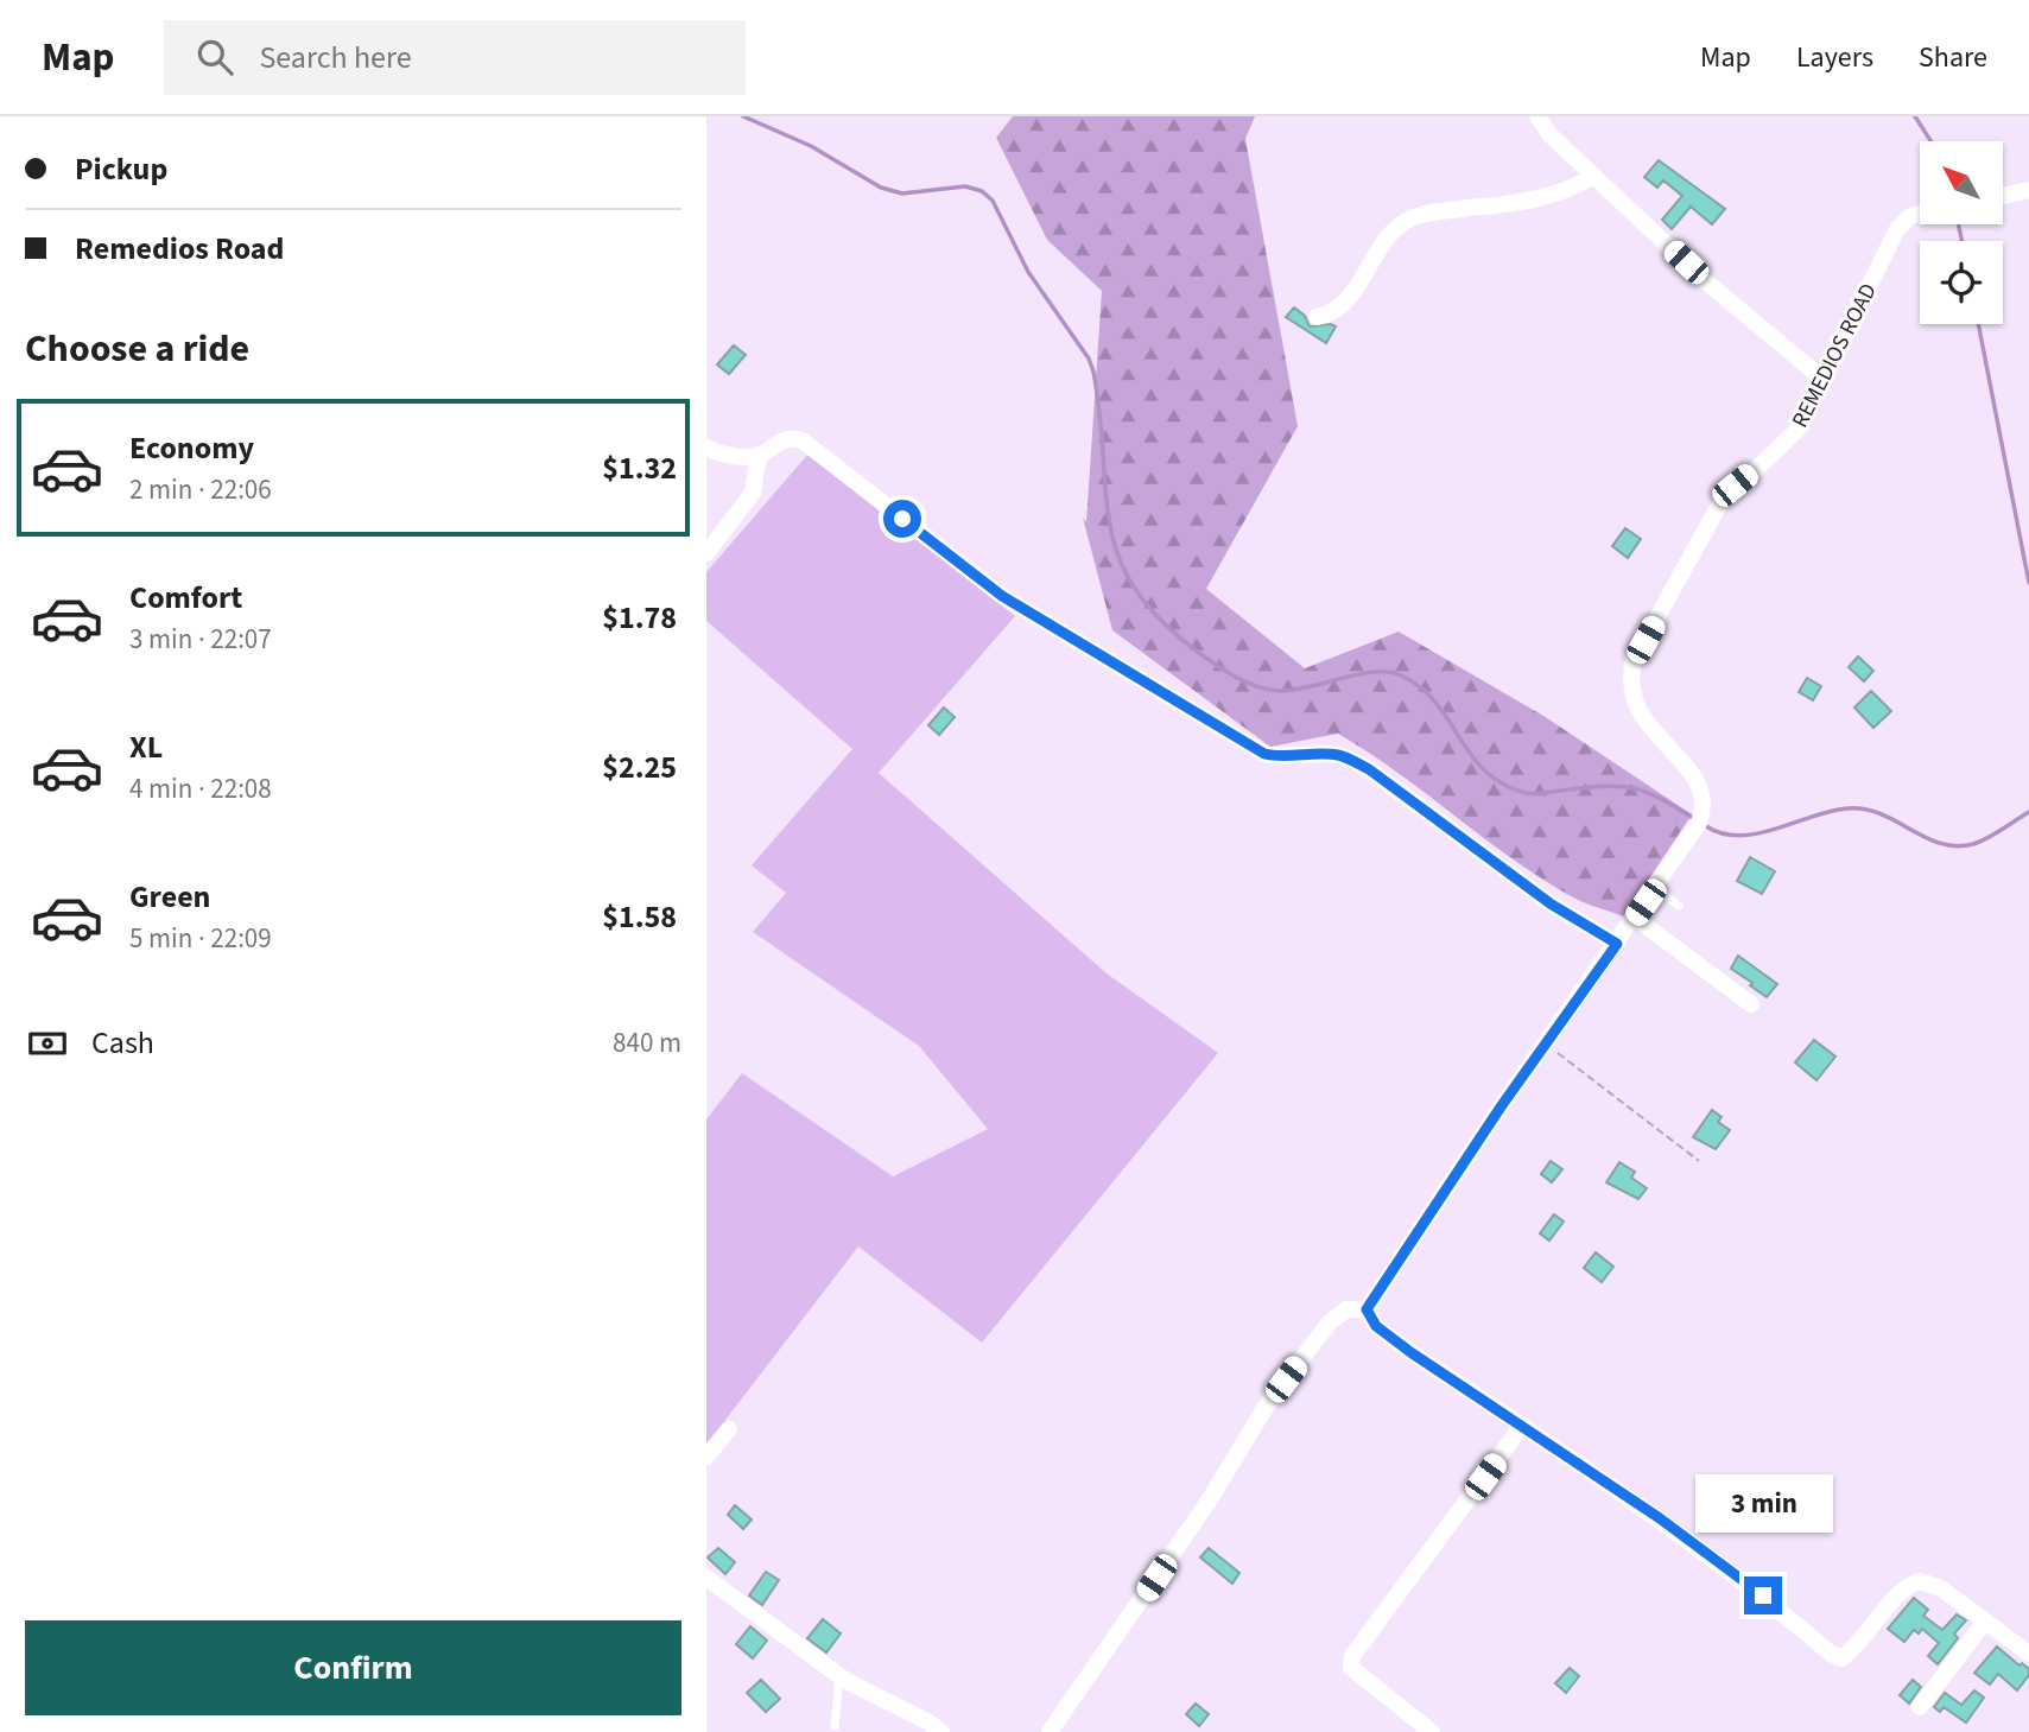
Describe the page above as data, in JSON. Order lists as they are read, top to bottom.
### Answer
{
  "streets": {
    "street": ["REMEDIOS ROAD"]
  },
  "north": "top left",
  "page": {
    "header": "Map",
    "search": "Search here",
    "nav": ["Map", "Layers", "Share"],
    "banner": ["Pickup", "Remedios Road"],
    "heading": "Choose a ride",
    "list": [
      {
        "name": "Economy",
        "note": "2 min · 22:06",
        "value": "$1.32"
      },
      {
        "name": "Comfort",
        "note": "3 min · 22:07",
        "value": "$1.78"
      },
      {
        "name": "XL",
        "note": "4 min · 22:08",
        "value": "$2.25"
      },
      {
        "name": "Green",
        "note": "5 min · 22:09",
        "value": "$1.58"
      }
    ],
    "pay": ["Cash", "840 m"],
    "bubble": "3 min",
    "buttons": "Confirm"
  }
}
